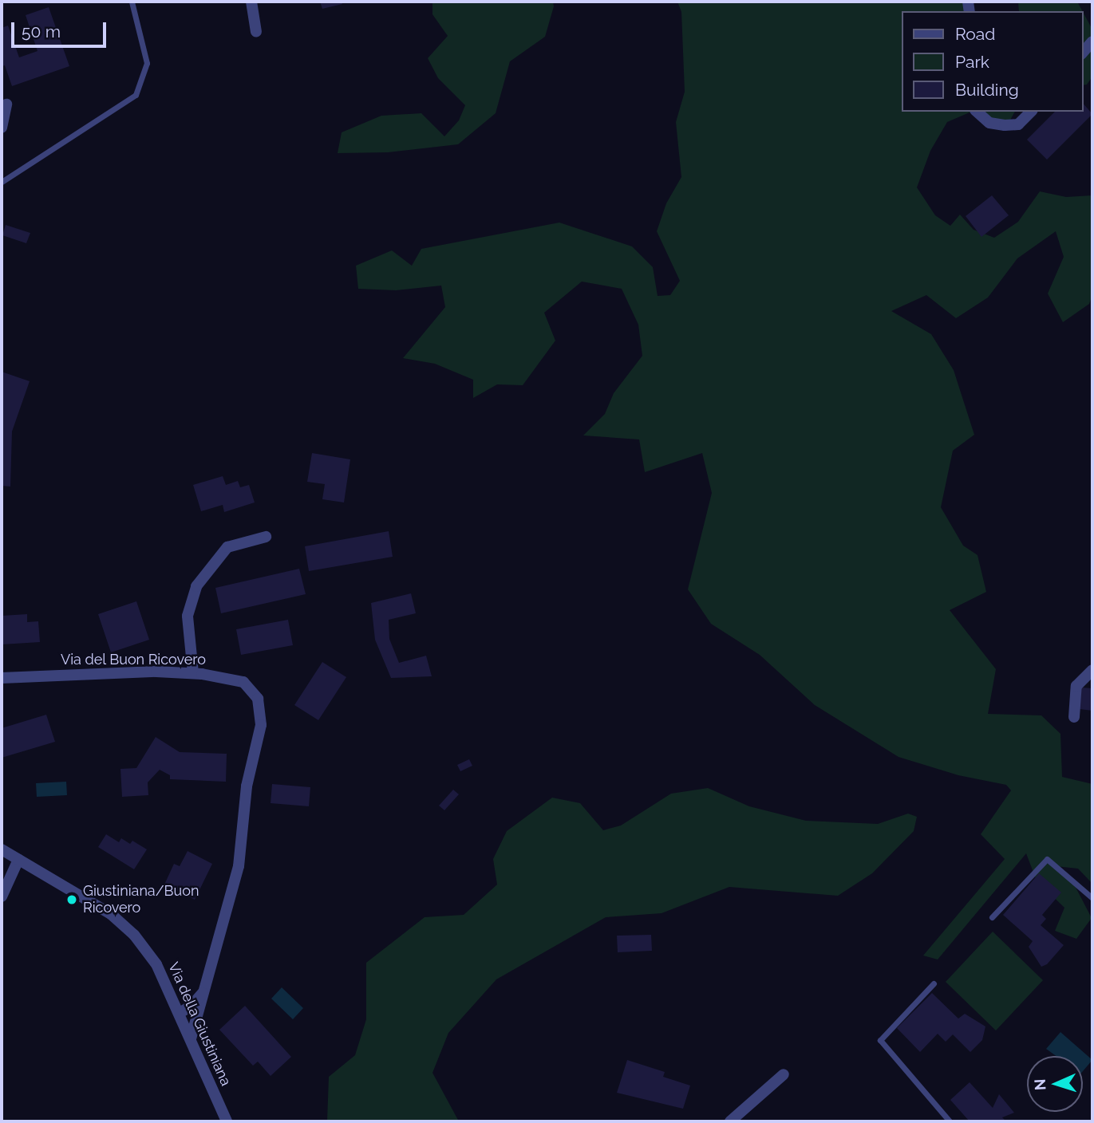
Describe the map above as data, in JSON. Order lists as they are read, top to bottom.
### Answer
{
  "streets": {
    "street": ["Via del Buon Ricovero", "Via della Giustiniana"]
  },
  "crossings": [
    ["Via del Buon Ricovero", "Via della Giustiniana"]
  ],
  "places": ["Giustiniana/Buon Ricovero"],
  "legend": ["Road", "Park", "Building"],
  "scale_bar": "50 m",
  "north": "left"
}
